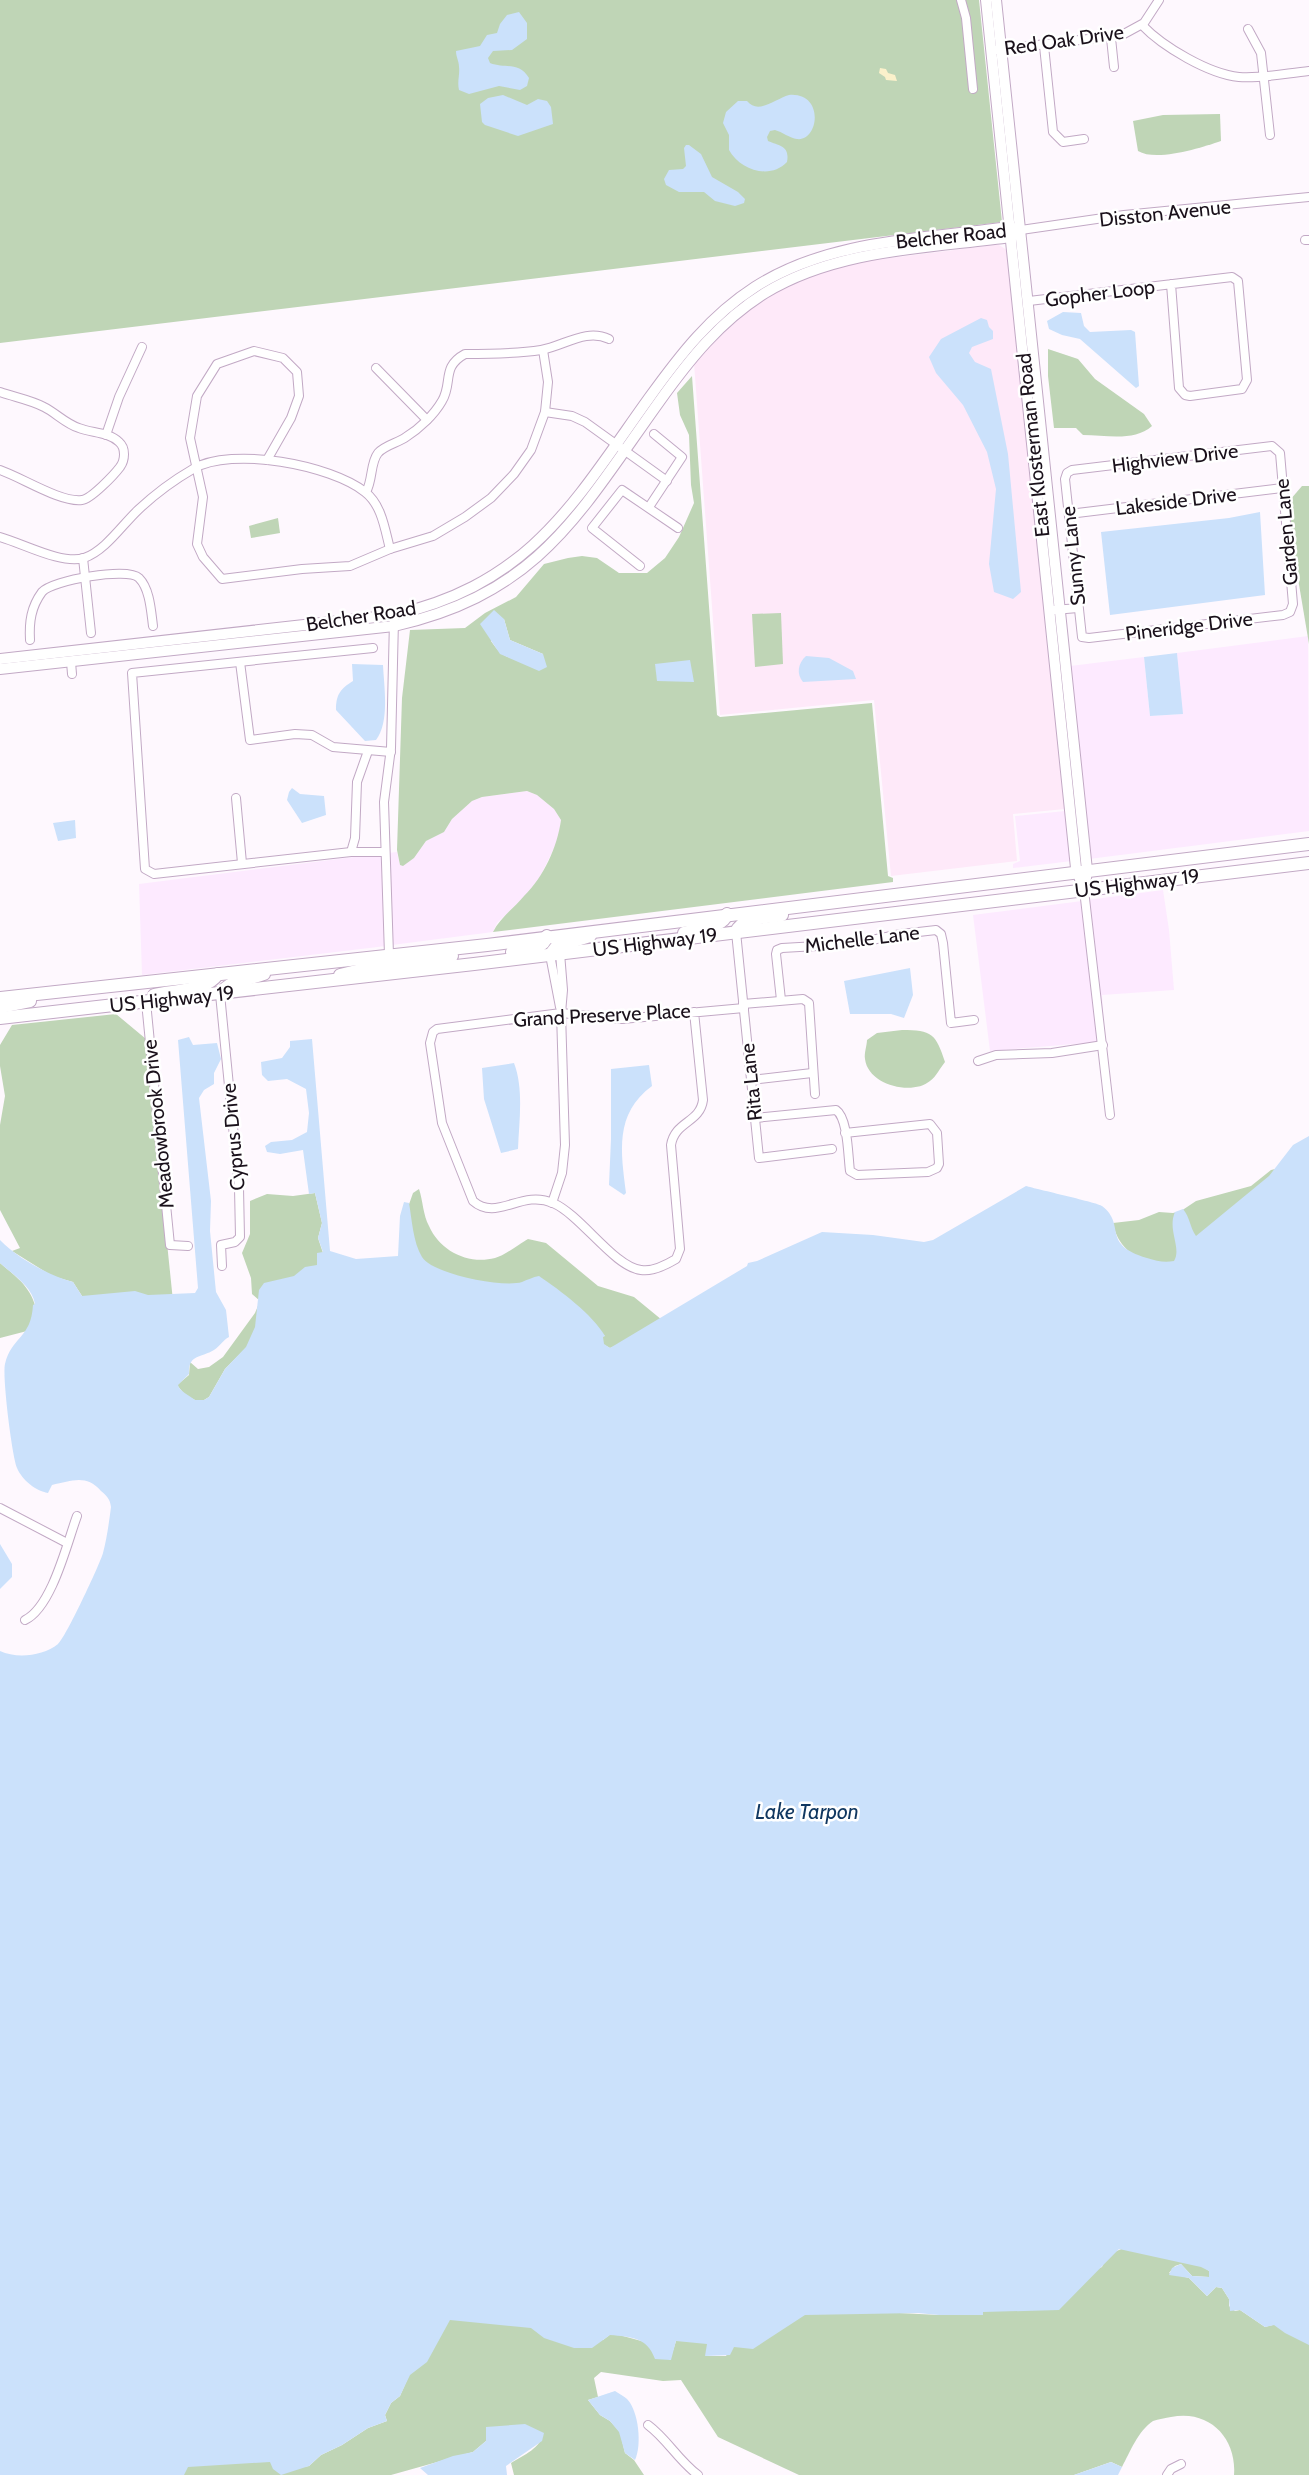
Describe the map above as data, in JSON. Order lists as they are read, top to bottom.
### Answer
{
  "streets": {
    "highway": ["US Highway 19"],
    "main road": ["Belcher Road", "East Klosterman Road"],
    "street": [
      "Red Oak Drive",
      "Disston Avenue",
      "Gopher Loop",
      "Highview Drive",
      "Lakeside Drive",
      "Garden Lane",
      "Sunny Lane",
      "Pineridge Drive",
      "Michelle Lane",
      "Grand Preserve Place",
      "Rita Lane",
      "Meadowbrook Drive",
      "Cyprus Drive"
    ]
  },
  "crossings": [
    ["Red Oak Drive", "East Klosterman Road"],
    ["Disston Avenue", "Belcher Road"],
    ["Disston Avenue", "East Klosterman Road"],
    ["Belcher Road", "East Klosterman Road"],
    ["Gopher Loop", "East Klosterman Road"],
    ["East Klosterman Road", "US Highway 19"],
    ["Highview Drive", "Garden Lane"],
    ["Highview Drive", "Sunny Lane"],
    ["Lakeside Drive", "Garden Lane"],
    ["Lakeside Drive", "Sunny Lane"],
    ["Garden Lane", "Pineridge Drive"],
    ["Sunny Lane", "Pineridge Drive"],
    ["US Highway 19", "Rita Lane"],
    ["US Highway 19", "Meadowbrook Drive"],
    ["US Highway 19", "Cyprus Drive"],
    ["Michelle Lane", "Grand Preserve Place"],
    ["Grand Preserve Place", "Rita Lane"]
  ],
  "water": ["Lake Tarpon"]
}
